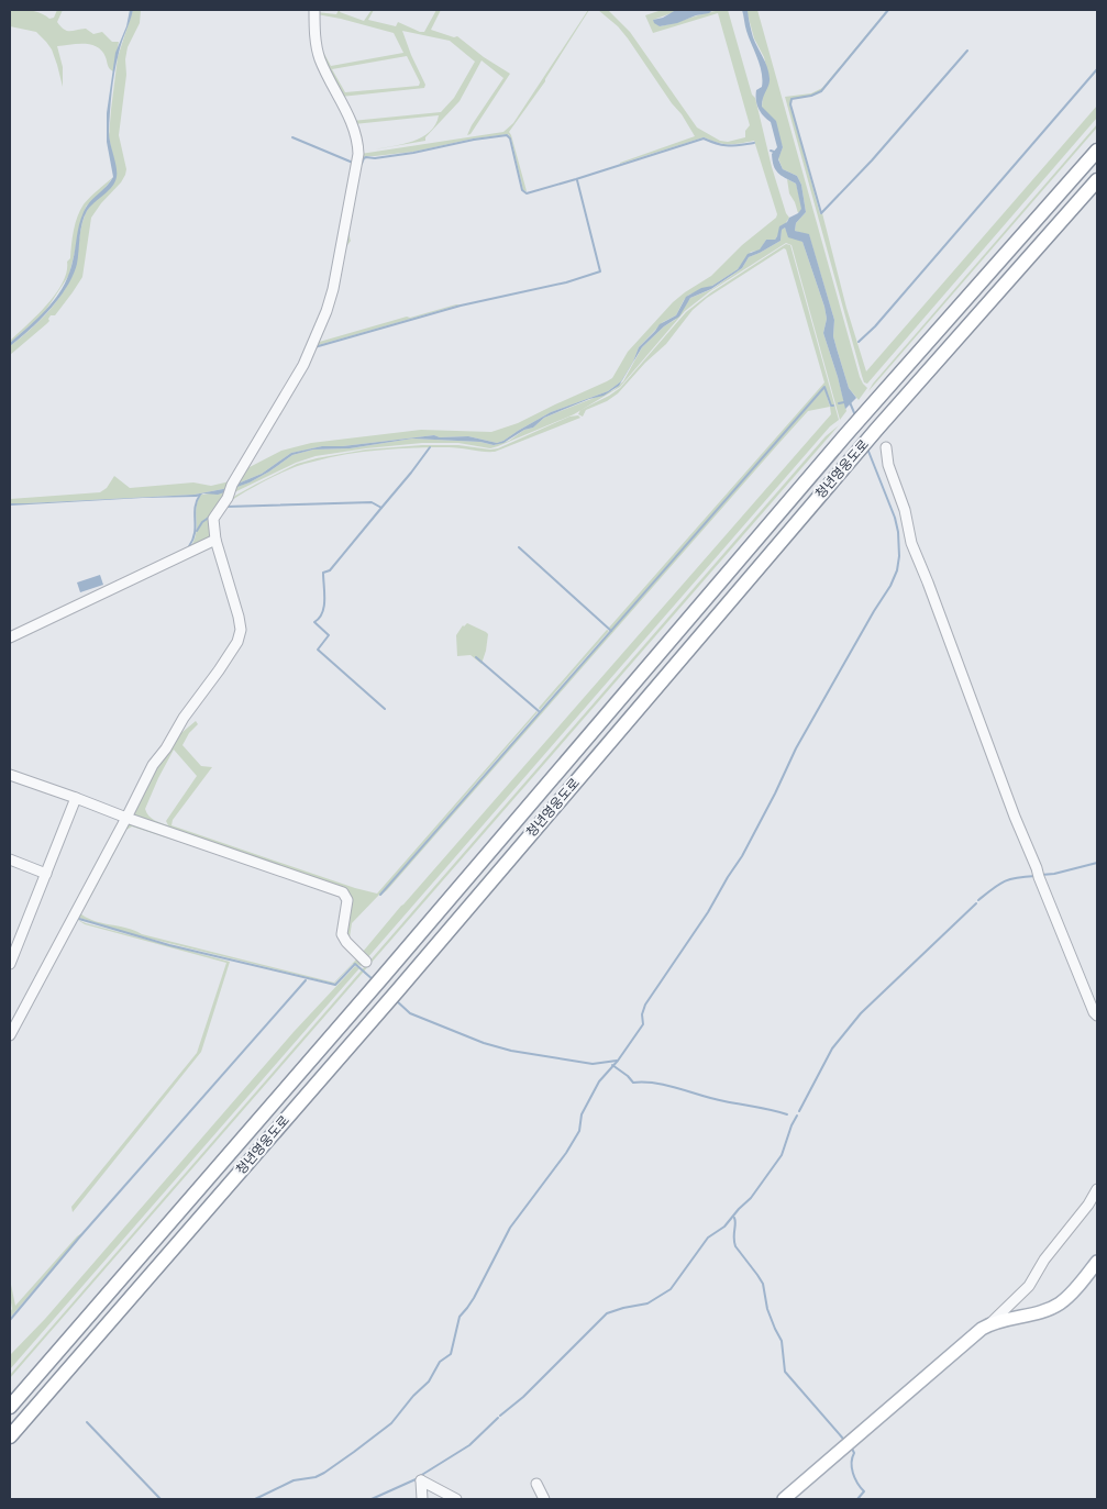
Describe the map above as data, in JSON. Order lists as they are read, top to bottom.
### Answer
{
  "streets": {
    "highway": ["청년영웅도로"]
  }
}
